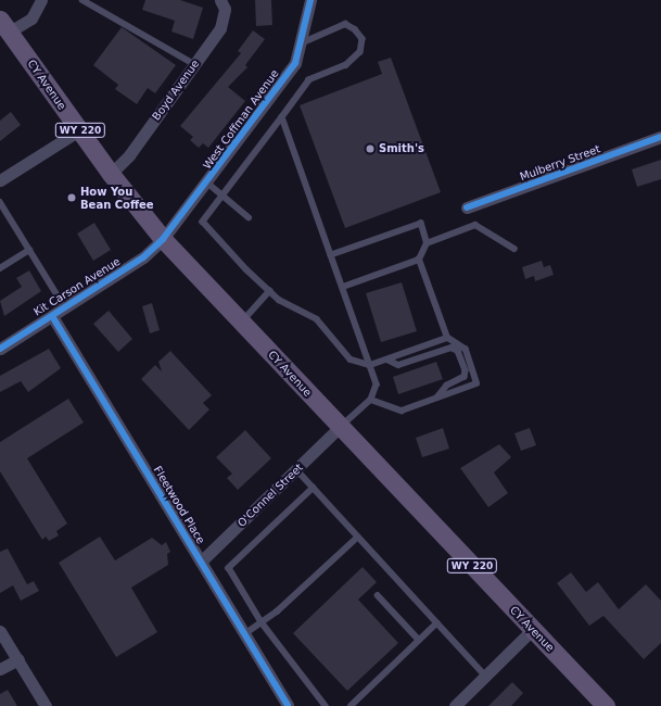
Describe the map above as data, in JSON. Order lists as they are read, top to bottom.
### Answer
{
  "streets": {
    "main road": ["CY Avenue", "WY 220"],
    "street": [
      "Boyd Avenue",
      "West Coffman Avenue",
      "Mulberry Street",
      "Kit Carson Avenue",
      "O'Connel Street",
      "Fleetwood Place"
    ]
  },
  "crossings": [
    ["CY Avenue", "Boyd Avenue"],
    ["CY Avenue", "West Coffman Avenue"],
    ["CY Avenue", "Kit Carson Avenue"],
    ["CY Avenue", "O'Connel Street"],
    ["West Coffman Avenue", "Kit Carson Avenue"],
    ["Kit Carson Avenue", "Fleetwood Place"],
    ["O'Connel Street", "Fleetwood Place"]
  ],
  "places": ["Smith's", "How You Bean Coffee"]
}
